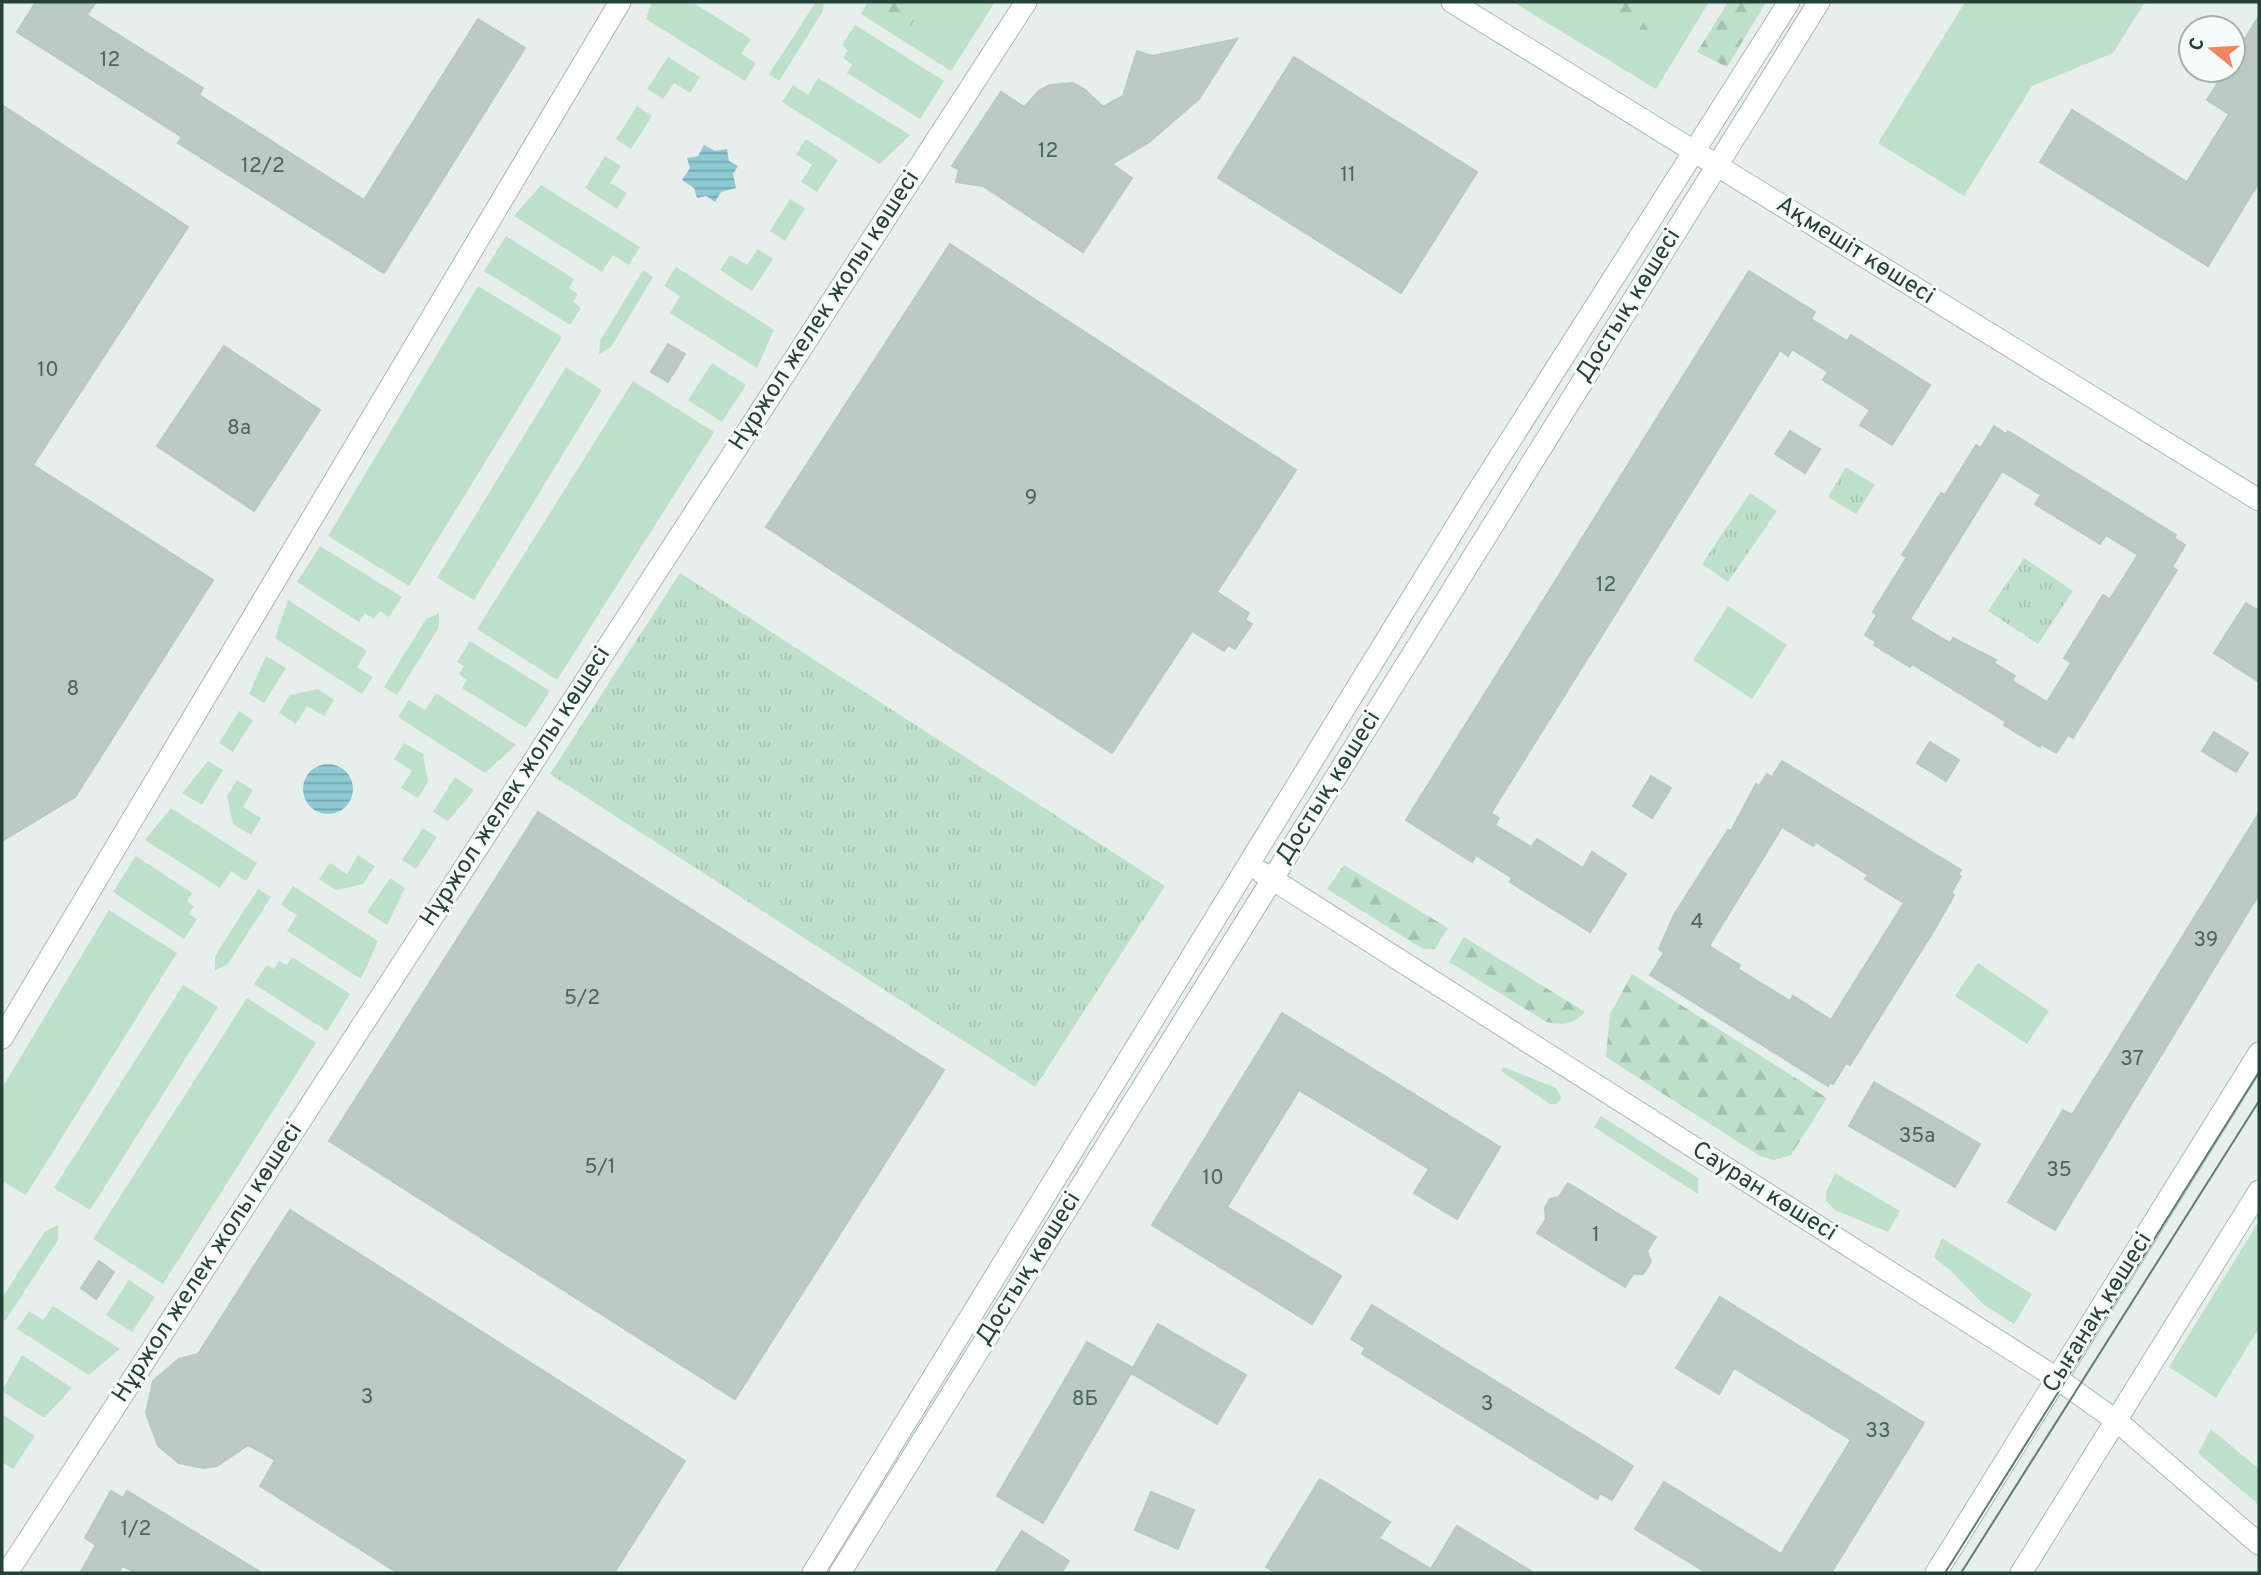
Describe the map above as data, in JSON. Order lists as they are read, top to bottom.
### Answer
{
  "streets": {
    "street": [
      "Ақмешіт көшесі",
      "Достық көшесі",
      "Нұржол желек жолы көшесі",
      "Сауран көшесі",
      "Сығанақ көшесі"
    ]
  },
  "crossings": [
    ["Ақмешіт көшесі", "Достық көшесі"],
    ["Достық көшесі", "Сауран көшесі"],
    ["Сауран көшесі", "Сығанақ көшесі"]
  ],
  "house_numbers": [
    "12",
    "12",
    "12/2",
    "11",
    "10",
    "8а",
    "9",
    "12",
    "8",
    "4",
    "39",
    "5/2",
    "37",
    "35а",
    "5/1",
    "35",
    "10",
    "1",
    "3",
    "8Б",
    "3",
    "33",
    "1/2"
  ],
  "north": "left"
}
